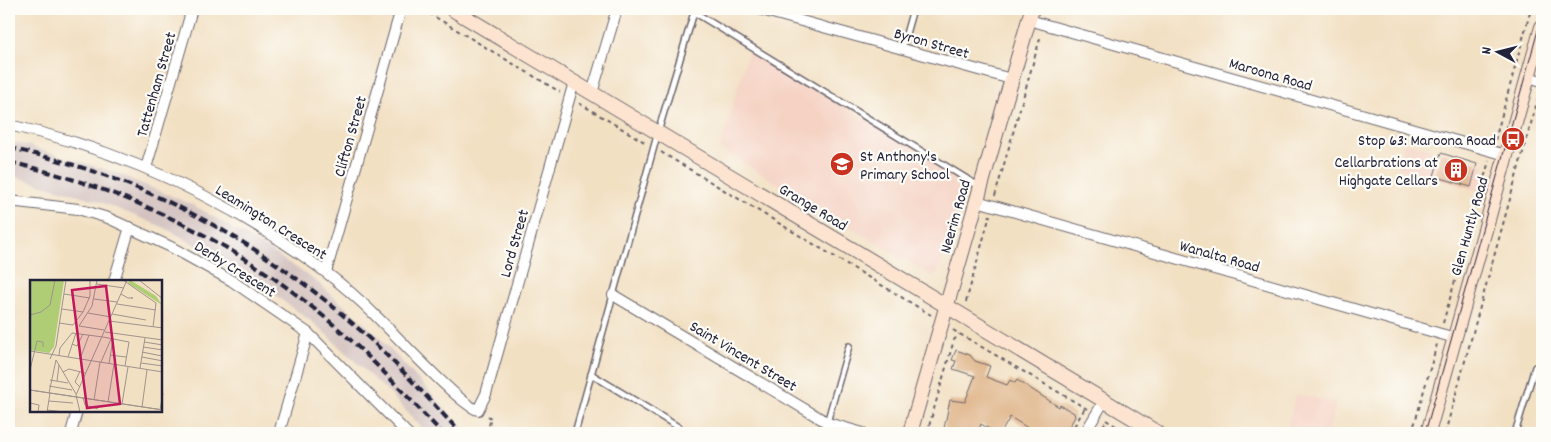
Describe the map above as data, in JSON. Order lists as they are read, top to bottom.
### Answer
{
  "streets": {
    "main road": ["Grange Road", "Neerim Road", "Glen Huntly Road"],
    "street": [
      "Byron Street",
      "Maroona Road",
      "Tattenham Street",
      "Clifton Street",
      "Leamington Crescent",
      "Lord Street",
      "Wanalta Road",
      "Derby Crescent",
      "Saint Vincent Street"
    ]
  },
  "crossings": [
    ["Byron Street", "Neerim Road"],
    ["Maroona Road", "Neerim Road"],
    ["Maroona Road", "Glen Huntly Road"],
    ["Tattenham Street", "Leamington Crescent"],
    ["Clifton Street", "Leamington Crescent"],
    ["Grange Road", "Neerim Road"],
    ["Grange Road", "Lord Street"],
    ["Neerim Road", "Wanalta Road"],
    ["Leamington Crescent", "Lord Street"],
    ["Glen Huntly Road", "Wanalta Road"]
  ],
  "places": {
    "bus stop": ["Stop 63: Maroona Road"],
    "school or university": ["St Anthony's Primary School"],
    "building": ["Cellarbrations at Highgate Cellars"]
  },
  "north": "left"
}
